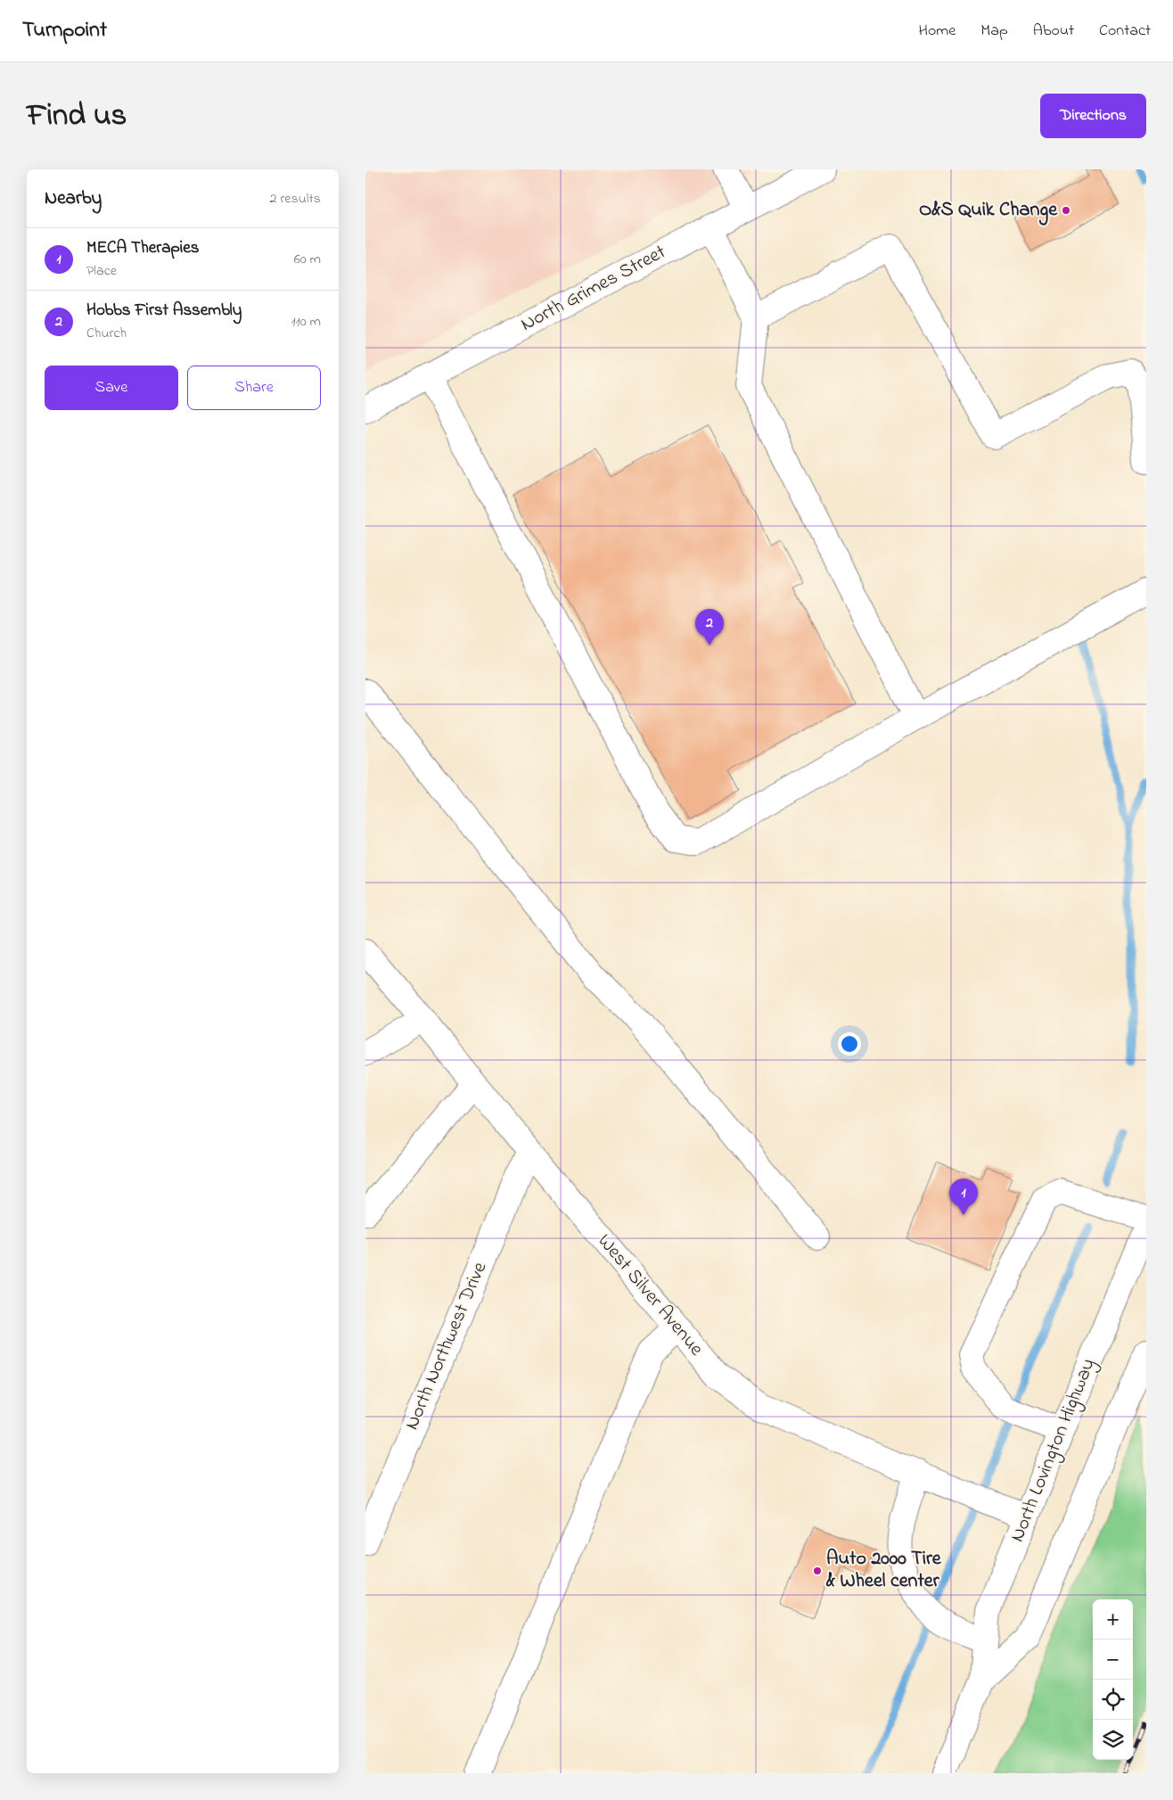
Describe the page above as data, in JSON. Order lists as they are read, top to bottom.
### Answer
{
  "streets": {
    "main road": [
      "North Grimes Street",
      "West Silver Avenue",
      "North Northwest Drive",
      "North Lovington Highway"
    ]
  },
  "crossings": [
    ["West Silver Avenue", "North Northwest Drive"],
    ["West Silver Avenue", "North Lovington Highway"]
  ],
  "places": ["O&S Quik Change", "Auto 2000 Tire & Wheel center"],
  "page": {
    "header": "Turnpoint",
    "nav": [
      "Home",
      "Map",
      "About",
      "Contact"
    ],
    "title": "Find us",
    "buttons": [
      "Directions",
      ["Save", "Share"]
    ],
    "heading": ["Nearby", "2 results"],
    "list": [
      {
        "mark": "1",
        "name": "MECA Therapies",
        "note": "Place",
        "value": "60 m"
      },
      {
        "mark": "2",
        "name": "Hobbs First Assembly",
        "note": "Church",
        "value": "110 m"
      }
    ],
    "pins": ["2", "1"],
    "map_buttons": ["+", "−"]
  }
}
